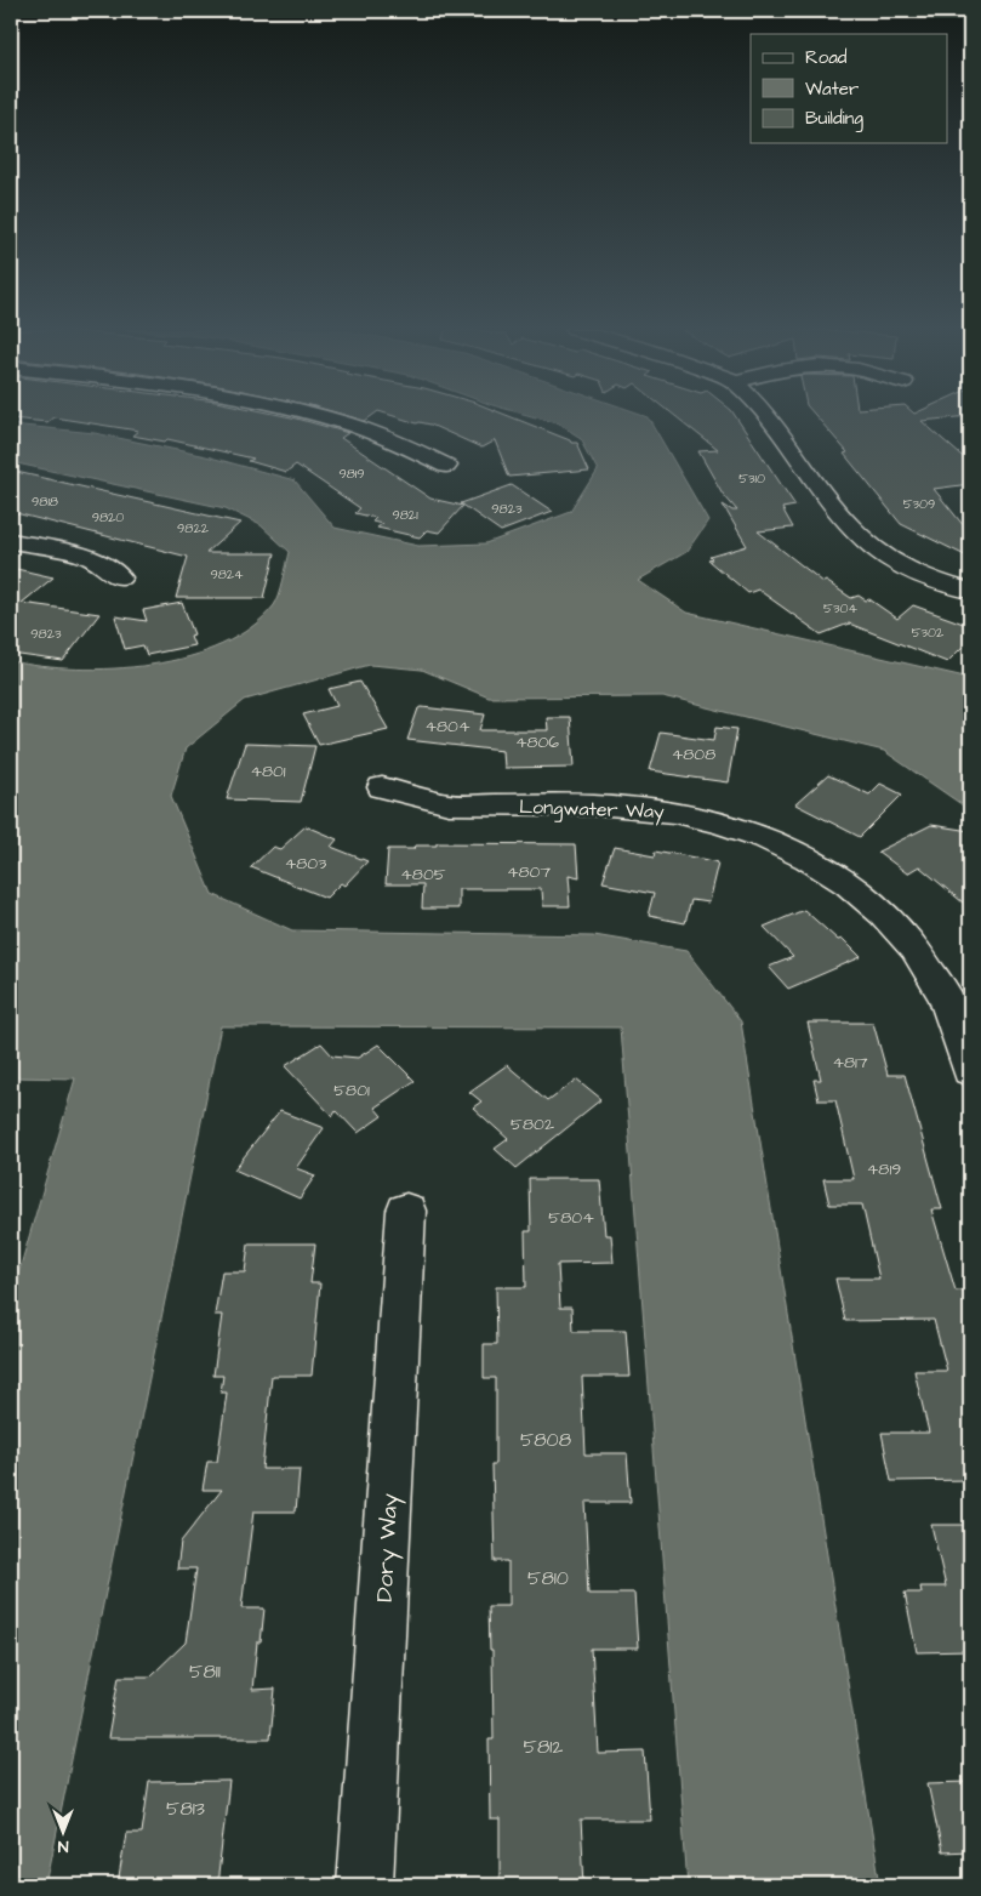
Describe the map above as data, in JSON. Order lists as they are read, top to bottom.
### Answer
{
  "streets": {
    "street": ["Longwater Way", "Dory Way"]
  },
  "house_numbers": [
    "9819",
    "5310",
    "9818",
    "5309",
    "9823",
    "9821",
    "9820",
    "9822",
    "9824",
    "5304",
    "5302",
    "9823",
    "4804",
    "4806",
    "4808",
    "4801",
    "4803",
    "4807",
    "4805",
    "4817",
    "5801",
    "5802",
    "4819",
    "5804",
    "5808",
    "5810",
    "5811",
    "5812",
    "5813"
  ],
  "legend": ["Road", "Water", "Building"],
  "north": "bottom"
}
